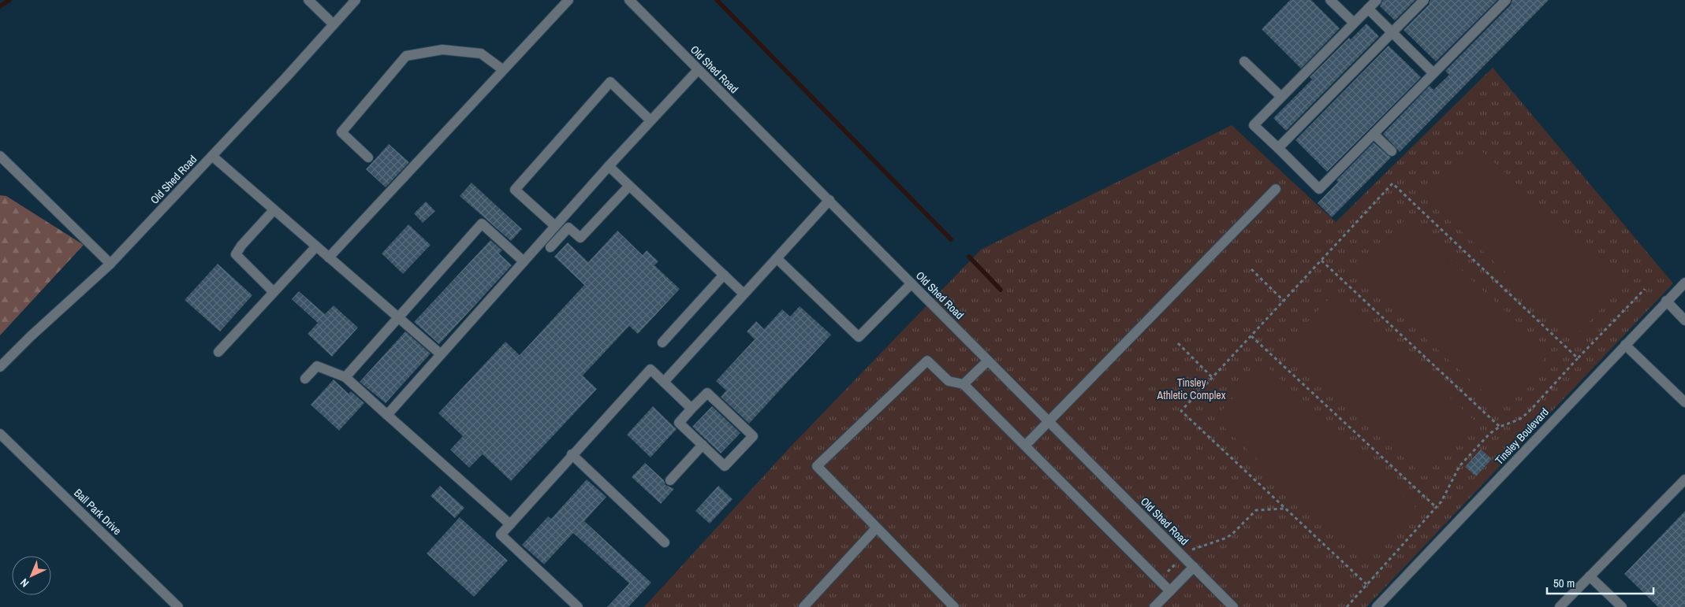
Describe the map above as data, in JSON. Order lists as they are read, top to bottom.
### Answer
{
  "streets": {
    "street": ["Old Shed Road", "Tinsley Boulevard", "Ball Park Drive"]
  },
  "parks": ["Tinsley Athletic Complex"],
  "scale_bar": "50 m",
  "north": "bottom left"
}
